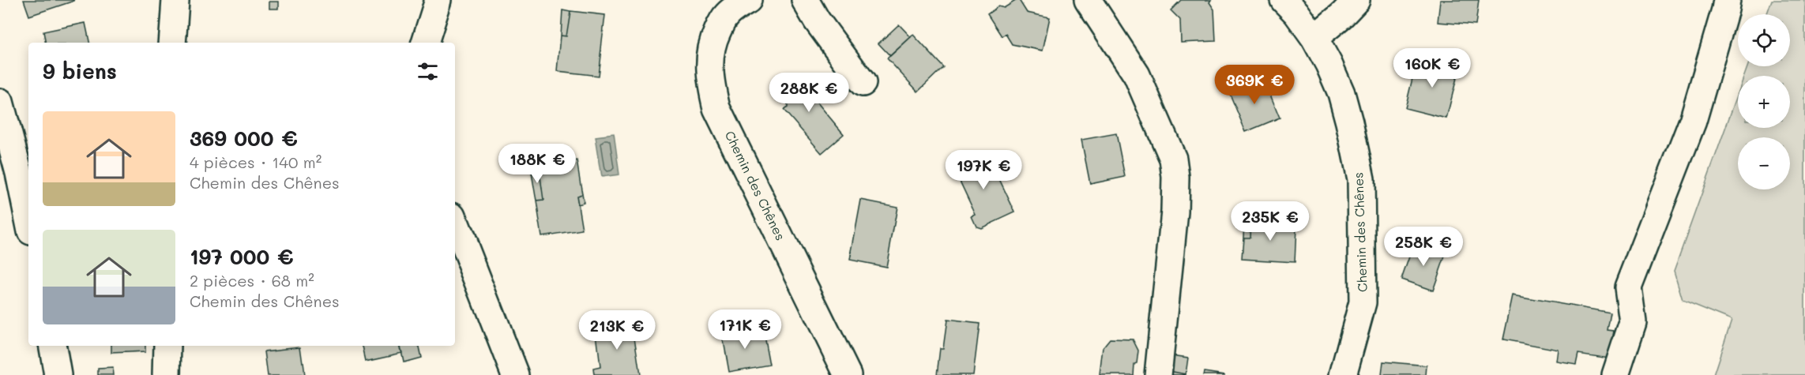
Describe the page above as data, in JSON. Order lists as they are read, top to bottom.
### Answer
{
  "streets": {
    "street": ["Chemin des Chênes"]
  },
  "page": {
    "map_buttons": ["+", "−"],
    "heading": "9 biens",
    "price": [
      "160K €",
      "369K €",
      "288K €",
      "188K €",
      "197K €",
      "235K €",
      "258K €",
      "171K €",
      "213K €"
    ],
    "list": [
      {
        "name": "369 000 €",
        "note": "4 pièces · 140 m² · Chemin des Chênes"
      },
      {
        "name": "197 000 €",
        "note": "2 pièces · 68 m² · Chemin des Chênes"
      }
    ]
  }
}
